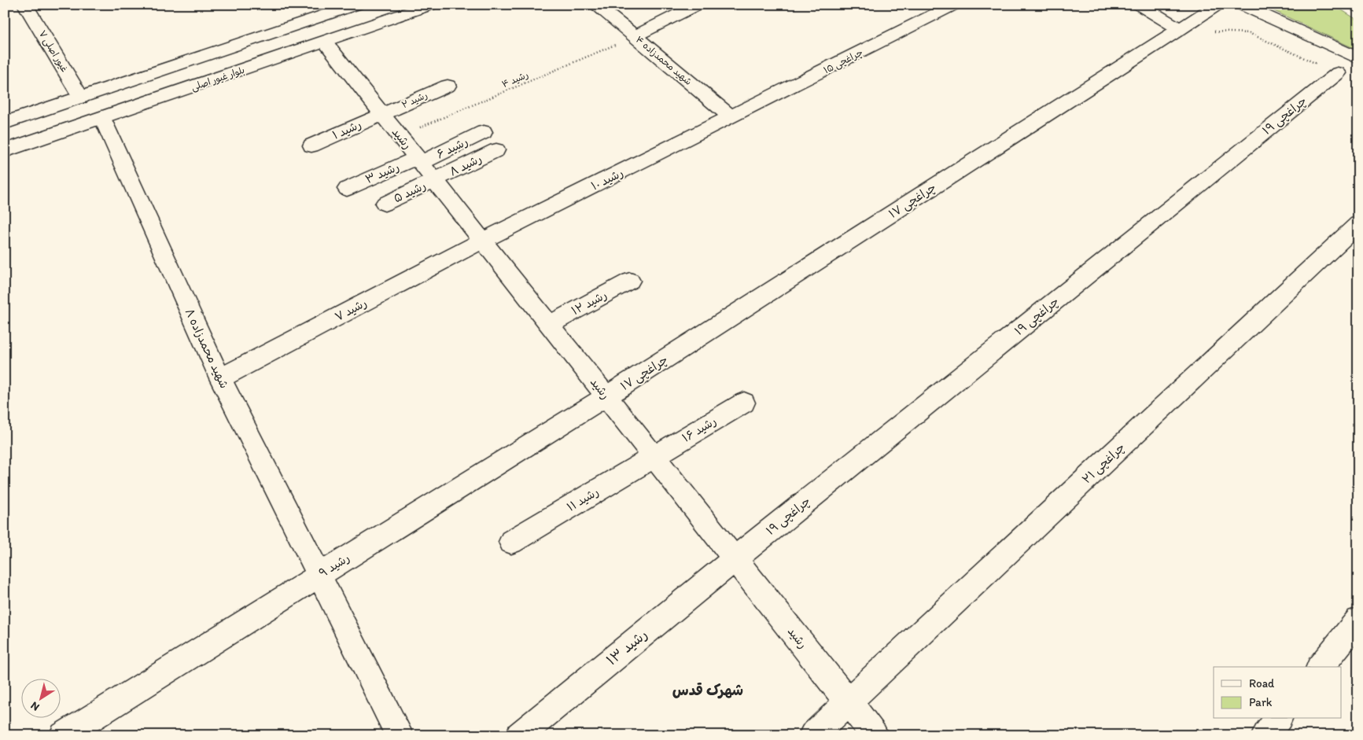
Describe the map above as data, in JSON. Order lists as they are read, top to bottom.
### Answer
{
  "streets": {
    "street": [
      "غیور اصلی ۷",
      "شهید محمدزاده ۴",
      "چراغچی ۱۵",
      "بلوار غیور اصلی",
      "رشید ۲",
      "چراغچی ۱۹",
      "رشید ۱",
      "رشید",
      "رشید ۶",
      "رشید ۸",
      "رشید ۳",
      "رشید ۱۰",
      "رشید ۵",
      "چراغچی ۱۷",
      "رشید ۱۲",
      "رشید ۷",
      "شهید محمدزاده ۸",
      "رشید ۱۶",
      "چراغچی ۲۱",
      "رشید ۱۱",
      "رشید ۹",
      "رشید ۱۳"
    ],
    "path": ["رشید ۴"]
  },
  "crossings": [
    ["شهید محمدزاده ۴", "چراغچی ۱۵"],
    ["شهید محمدزاده ۴", "رشید ۴"],
    ["شهید محمدزاده ۴", "رشید ۱۰"],
    ["چراغچی ۱۵", "رشید ۱۰"],
    ["بلوار غیور اصلی", "رشید"],
    ["بلوار غیور اصلی", "شهید محمدزاده ۸"],
    ["رشید ۴", "رشید"],
    ["رشید ۲", "رشید ۱"],
    ["رشید ۲", "رشید"],
    ["چراغچی ۱۹", "رشید"],
    ["چراغچی ۱۹", "رشید ۱۳"],
    ["رشید ۱", "رشید"],
    ["رشید", "رشید ۶"],
    ["رشید", "رشید ۸"],
    ["رشید", "رشید ۳"],
    ["رشید", "رشید ۱۰"],
    ["رشید", "رشید ۵"],
    ["رشید", "چراغچی ۱۷"],
    ["رشید", "رشید ۱۲"],
    ["رشید", "رشید ۷"],
    ["رشید", "رشید ۱۶"],
    ["رشید", "چراغچی ۲۱"],
    ["رشید", "رشید ۱۱"],
    ["رشید", "رشید ۹"],
    ["رشید", "رشید ۱۳"],
    ["رشید ۶", "رشید ۳"],
    ["رشید ۸", "رشید ۵"],
    ["رشید ۱۰", "رشید ۷"],
    ["چراغچی ۱۷", "رشید ۹"],
    ["رشید ۷", "شهید محمدزاده ۸"],
    ["شهید محمدزاده ۸", "رشید ۹"],
    ["رشید ۱۶", "رشید ۱۱"]
  ],
  "districts": ["شهرک قدس"],
  "legend": ["Road", "Park"],
  "north": "bottom left"
}
